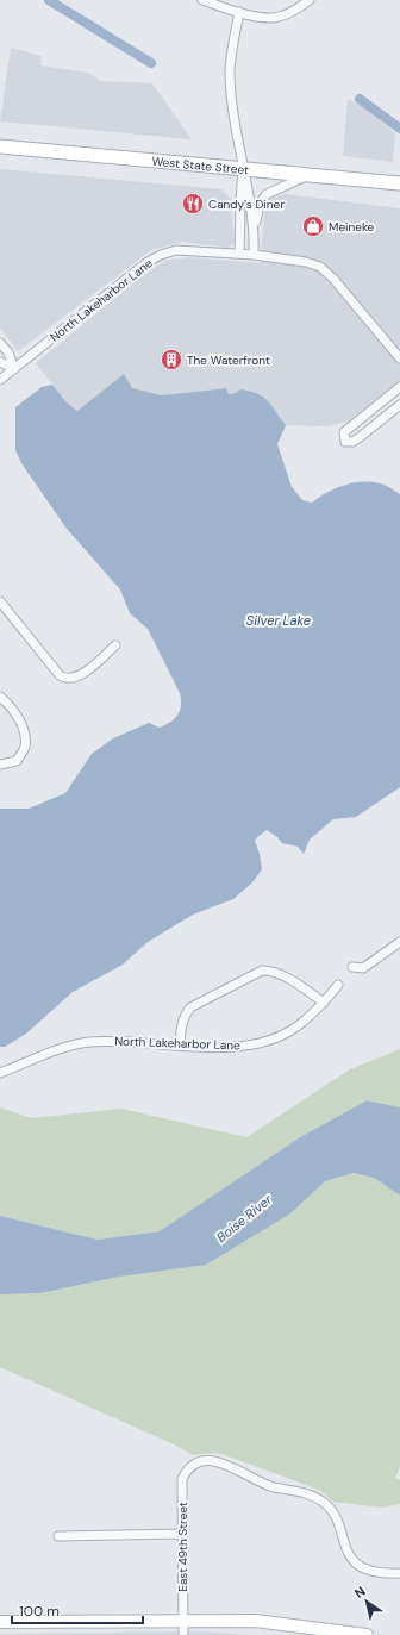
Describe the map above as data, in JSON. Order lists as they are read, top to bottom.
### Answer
{
  "streets": {
    "main road": ["West State Street"],
    "street": ["North Lakeharbor Lane", "East 49th Street"]
  },
  "water": ["Silver Lake", "Boise River"],
  "places": {
    "restaurant": ["Candy's Diner"],
    "shop": ["Meineke"],
    "building": ["The Waterfront"]
  },
  "scale_bar": "100 m",
  "north": "top left"
}
